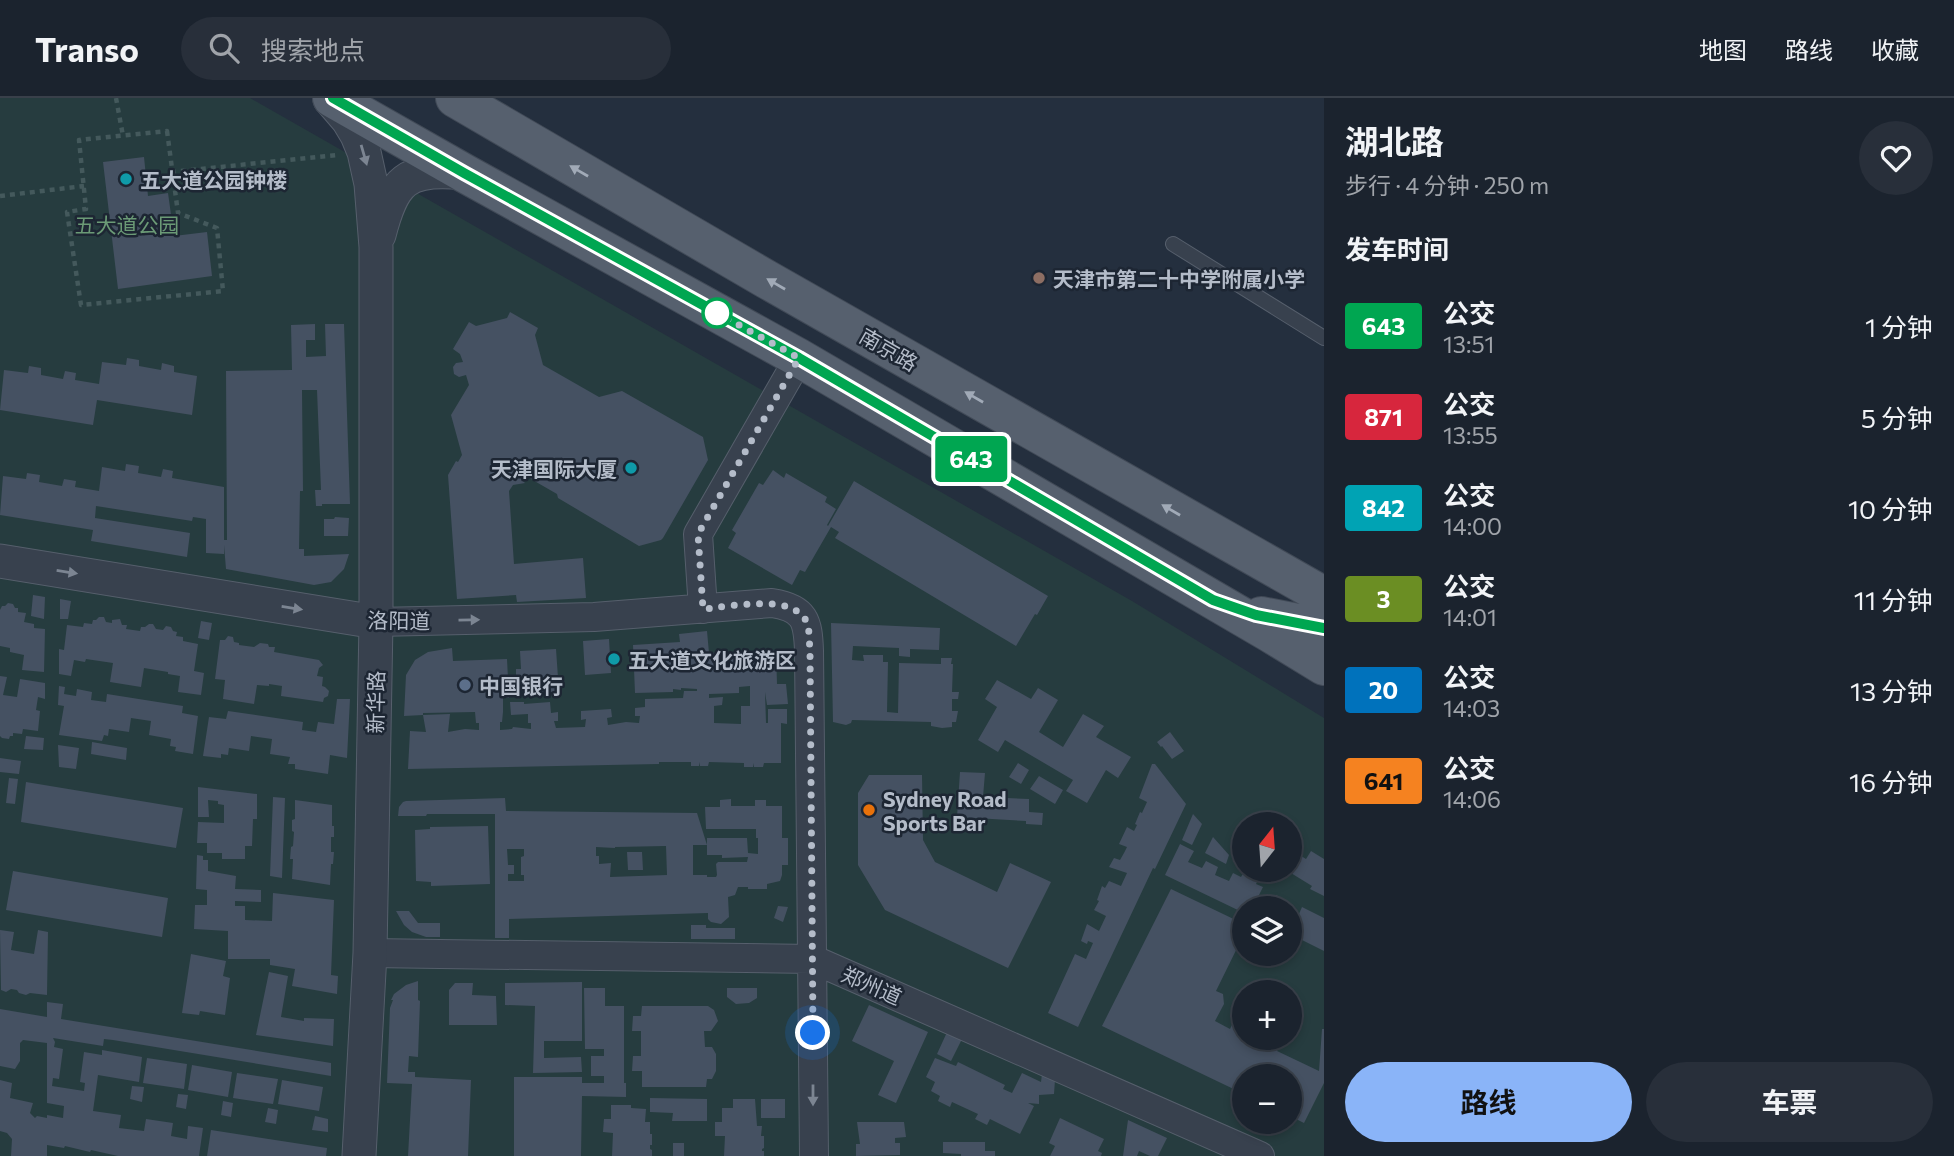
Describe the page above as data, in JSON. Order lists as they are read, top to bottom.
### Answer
{
  "streets": {
    "main road": ["南京路"],
    "street": ["洛阳道", "新华路", "郑州道"]
  },
  "crossings": [
    ["洛阳道", "新华路"],
    ["洛阳道", "郑州道"],
    ["新华路", "郑州道"]
  ],
  "one_way": ["洛阳道"],
  "parks": ["五大道公园"],
  "places": [
    "五大道公园钟楼",
    "天津市第二十中学附属小学",
    "天津国际大厦",
    "五大道文化旅游区",
    "中国银行",
    "Sydney Road Sports Bar"
  ],
  "lines": ["bus line 643"],
  "north": "top",
  "page": {
    "header": "Transo",
    "search": "搜索地点",
    "nav": ["地图", "路线", "收藏"],
    "on_map": "643",
    "heading": [
      ["湖北路", "步行 · 4 分钟 · 250 m"],
      "发车时间"
    ],
    "list": [
      {
        "mark": "643",
        "name": "公交",
        "note": "13:51",
        "value": "1 分钟"
      },
      {
        "mark": "871",
        "name": "公交",
        "note": "13:55",
        "value": "5 分钟"
      },
      {
        "mark": "842",
        "name": "公交",
        "note": "14:00",
        "value": "10 分钟"
      },
      {
        "mark": "3",
        "name": "公交",
        "note": "14:01",
        "value": "11 分钟"
      },
      {
        "mark": "20",
        "name": "公交",
        "note": "14:03",
        "value": "13 分钟"
      },
      {
        "mark": "641",
        "name": "公交",
        "note": "14:06",
        "value": "16 分钟"
      }
    ],
    "map_buttons": ["+", "−"],
    "buttons": ["路线", "车票"]
  }
}
